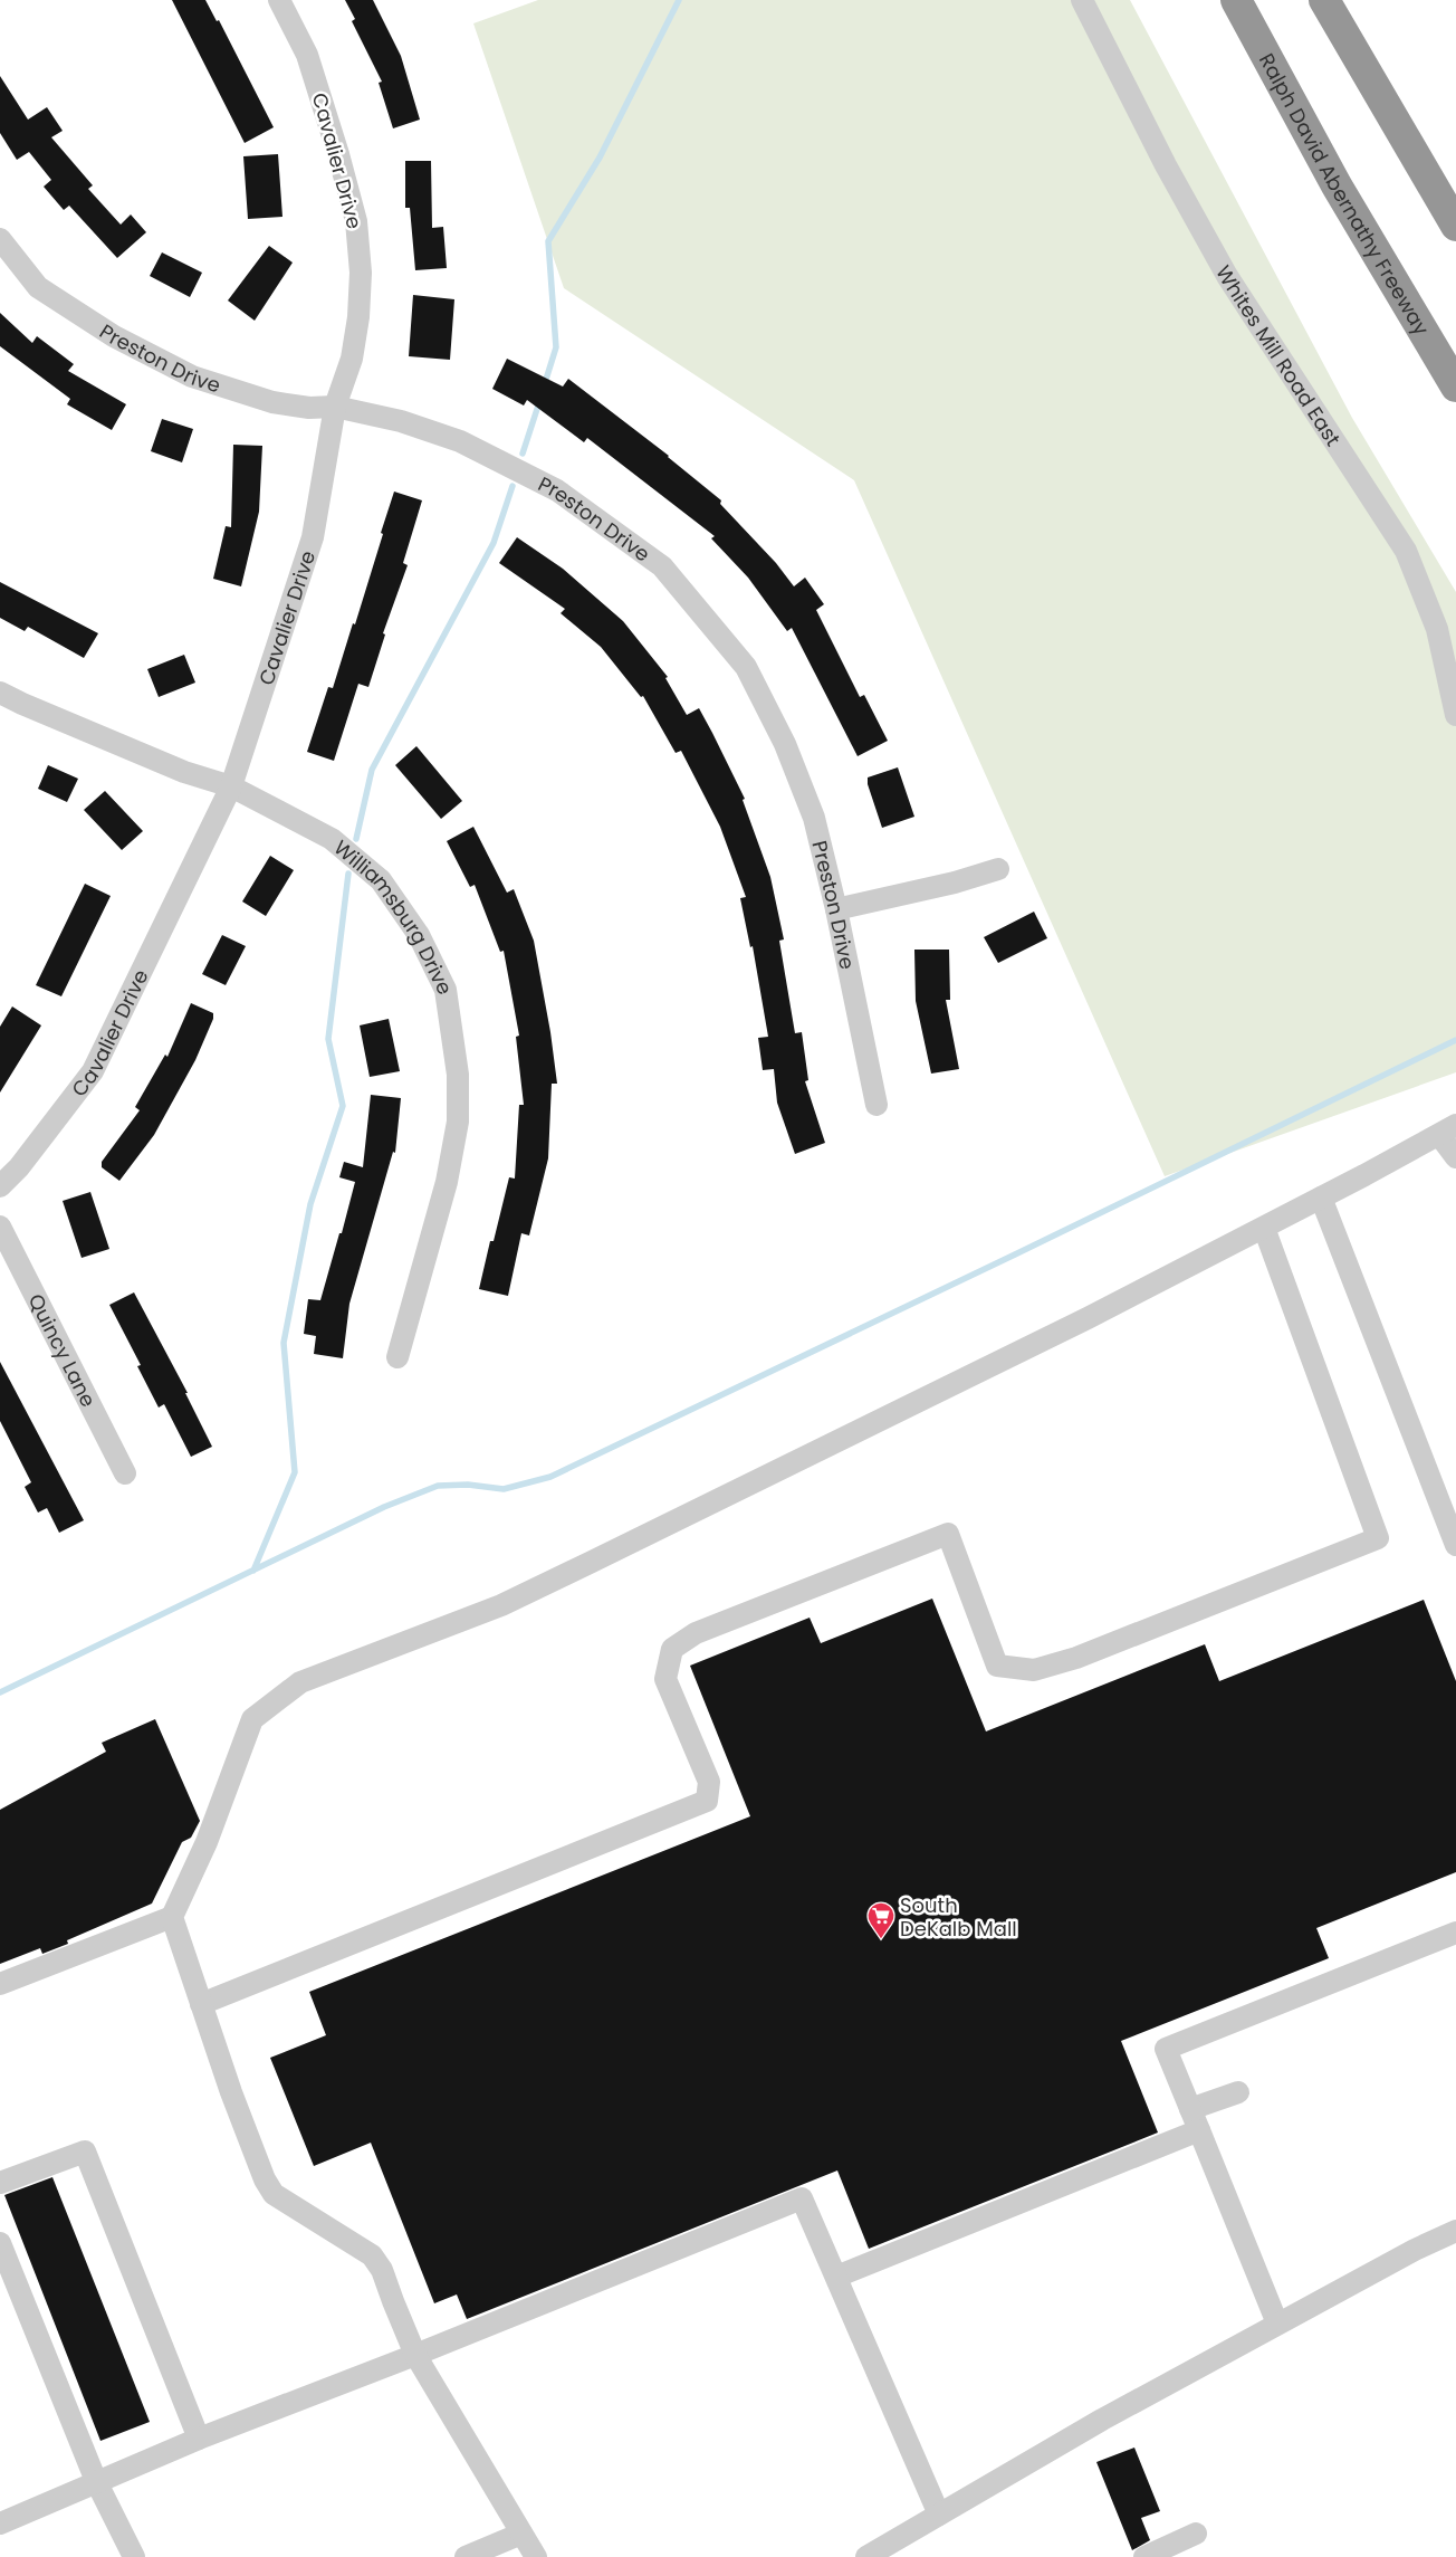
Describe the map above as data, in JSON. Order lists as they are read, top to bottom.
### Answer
{
  "streets": {
    "highway": ["Ralph David Abernathy Freeway"],
    "street": [
      "Cavalier Drive",
      "Whites Mill Road East",
      "Preston Drive",
      "Williamsburg Drive",
      "Quincy Lane"
    ]
  },
  "crossings": [
    ["Cavalier Drive", "Preston Drive"],
    ["Cavalier Drive", "Williamsburg Drive"]
  ],
  "places": {
    "supermarket": ["South DeKalb Mall"]
  }
}
